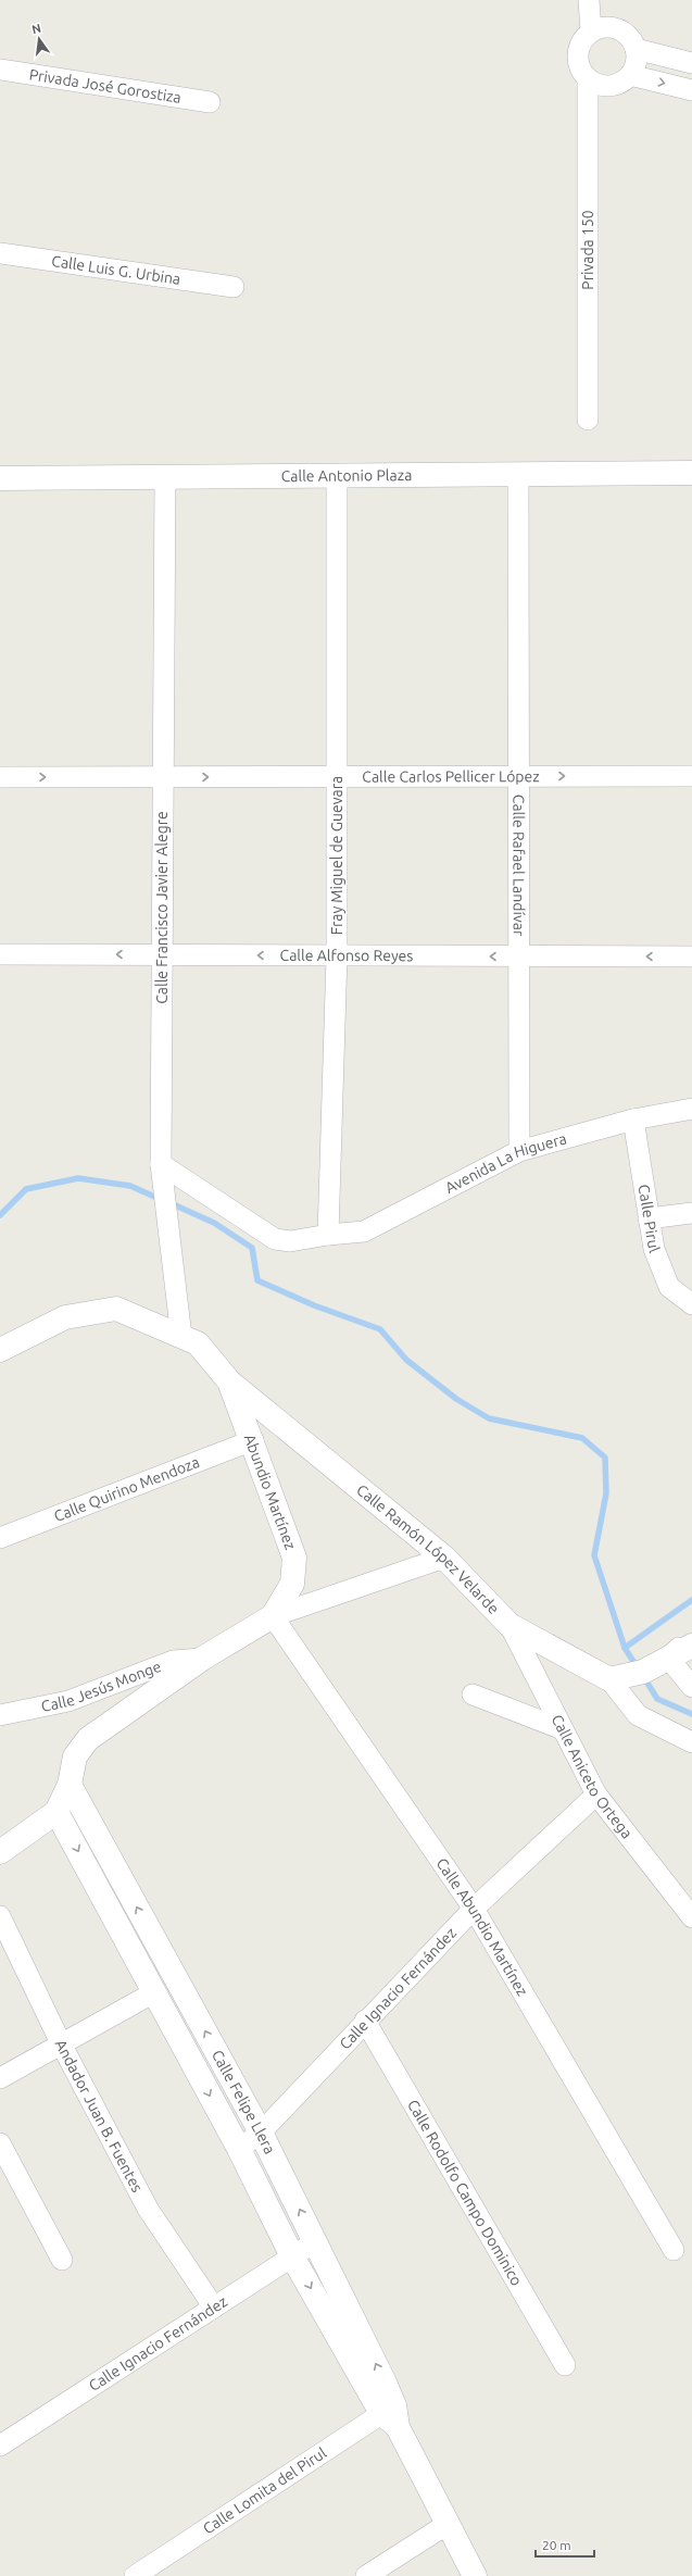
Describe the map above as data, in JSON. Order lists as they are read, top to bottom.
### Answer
{
  "streets": {
    "street": [
      "Privada José Gorostiza",
      "Privada 150",
      "Calle Luis G. Urbina",
      "Calle Antonio Plaza",
      "Calle Carlos Pellicer López",
      "Fray Miguel de Guevara",
      "Calle Rafael Landívar",
      "Calle Francisco Javier Alegre",
      "Calle Alfonso Reyes",
      "Avenida La Higuera",
      "Calle Pirul",
      "Calle Quirino Mendoza",
      "Abundio Martínez",
      "Calle Ramón López Velarde",
      "Calle Jesús Monge",
      "Calle Aniceto Ortega",
      "Calle Abundio Martínez",
      "Calle Ignacio Fernández",
      "Calle Felipe Llera",
      "Andador Juan B. Fuentes",
      "Calle Rodolfo Campo Dominico",
      "Calle Lomita del Pirul"
    ]
  },
  "crossings": [
    ["Calle Antonio Plaza", "Fray Miguel de Guevara"],
    ["Calle Antonio Plaza", "Calle Rafael Landívar"],
    ["Calle Antonio Plaza", "Calle Francisco Javier Alegre"],
    ["Calle Carlos Pellicer López", "Fray Miguel de Guevara"],
    ["Calle Carlos Pellicer López", "Calle Rafael Landívar"],
    ["Calle Carlos Pellicer López", "Calle Francisco Javier Alegre"],
    ["Fray Miguel de Guevara", "Calle Alfonso Reyes"],
    ["Fray Miguel de Guevara", "Avenida La Higuera"],
    ["Calle Rafael Landívar", "Calle Alfonso Reyes"],
    ["Calle Rafael Landívar", "Avenida La Higuera"],
    ["Calle Francisco Javier Alegre", "Calle Alfonso Reyes"],
    ["Calle Francisco Javier Alegre", "Avenida La Higuera"],
    ["Calle Francisco Javier Alegre", "Abundio Martínez"],
    ["Avenida La Higuera", "Calle Pirul"],
    ["Calle Quirino Mendoza", "Abundio Martínez"],
    ["Abundio Martínez", "Calle Ramón López Velarde"],
    ["Abundio Martínez", "Calle Jesús Monge"],
    ["Abundio Martínez", "Calle Abundio Martínez"],
    ["Abundio Martínez", "Calle Felipe Llera"],
    ["Calle Ramón López Velarde", "Calle Aniceto Ortega"],
    ["Calle Aniceto Ortega", "Calle Ignacio Fernández"],
    ["Calle Abundio Martínez", "Calle Ignacio Fernández"],
    ["Calle Ignacio Fernández", "Calle Felipe Llera"],
    ["Calle Ignacio Fernández", "Andador Juan B. Fuentes"],
    ["Calle Ignacio Fernández", "Calle Rodolfo Campo Dominico"],
    ["Calle Felipe Llera", "Calle Lomita del Pirul"]
  ],
  "one_way": ["Calle Carlos Pellicer López", "Calle Alfonso Reyes"],
  "scale_bar": "20 m",
  "north": "top"
}
